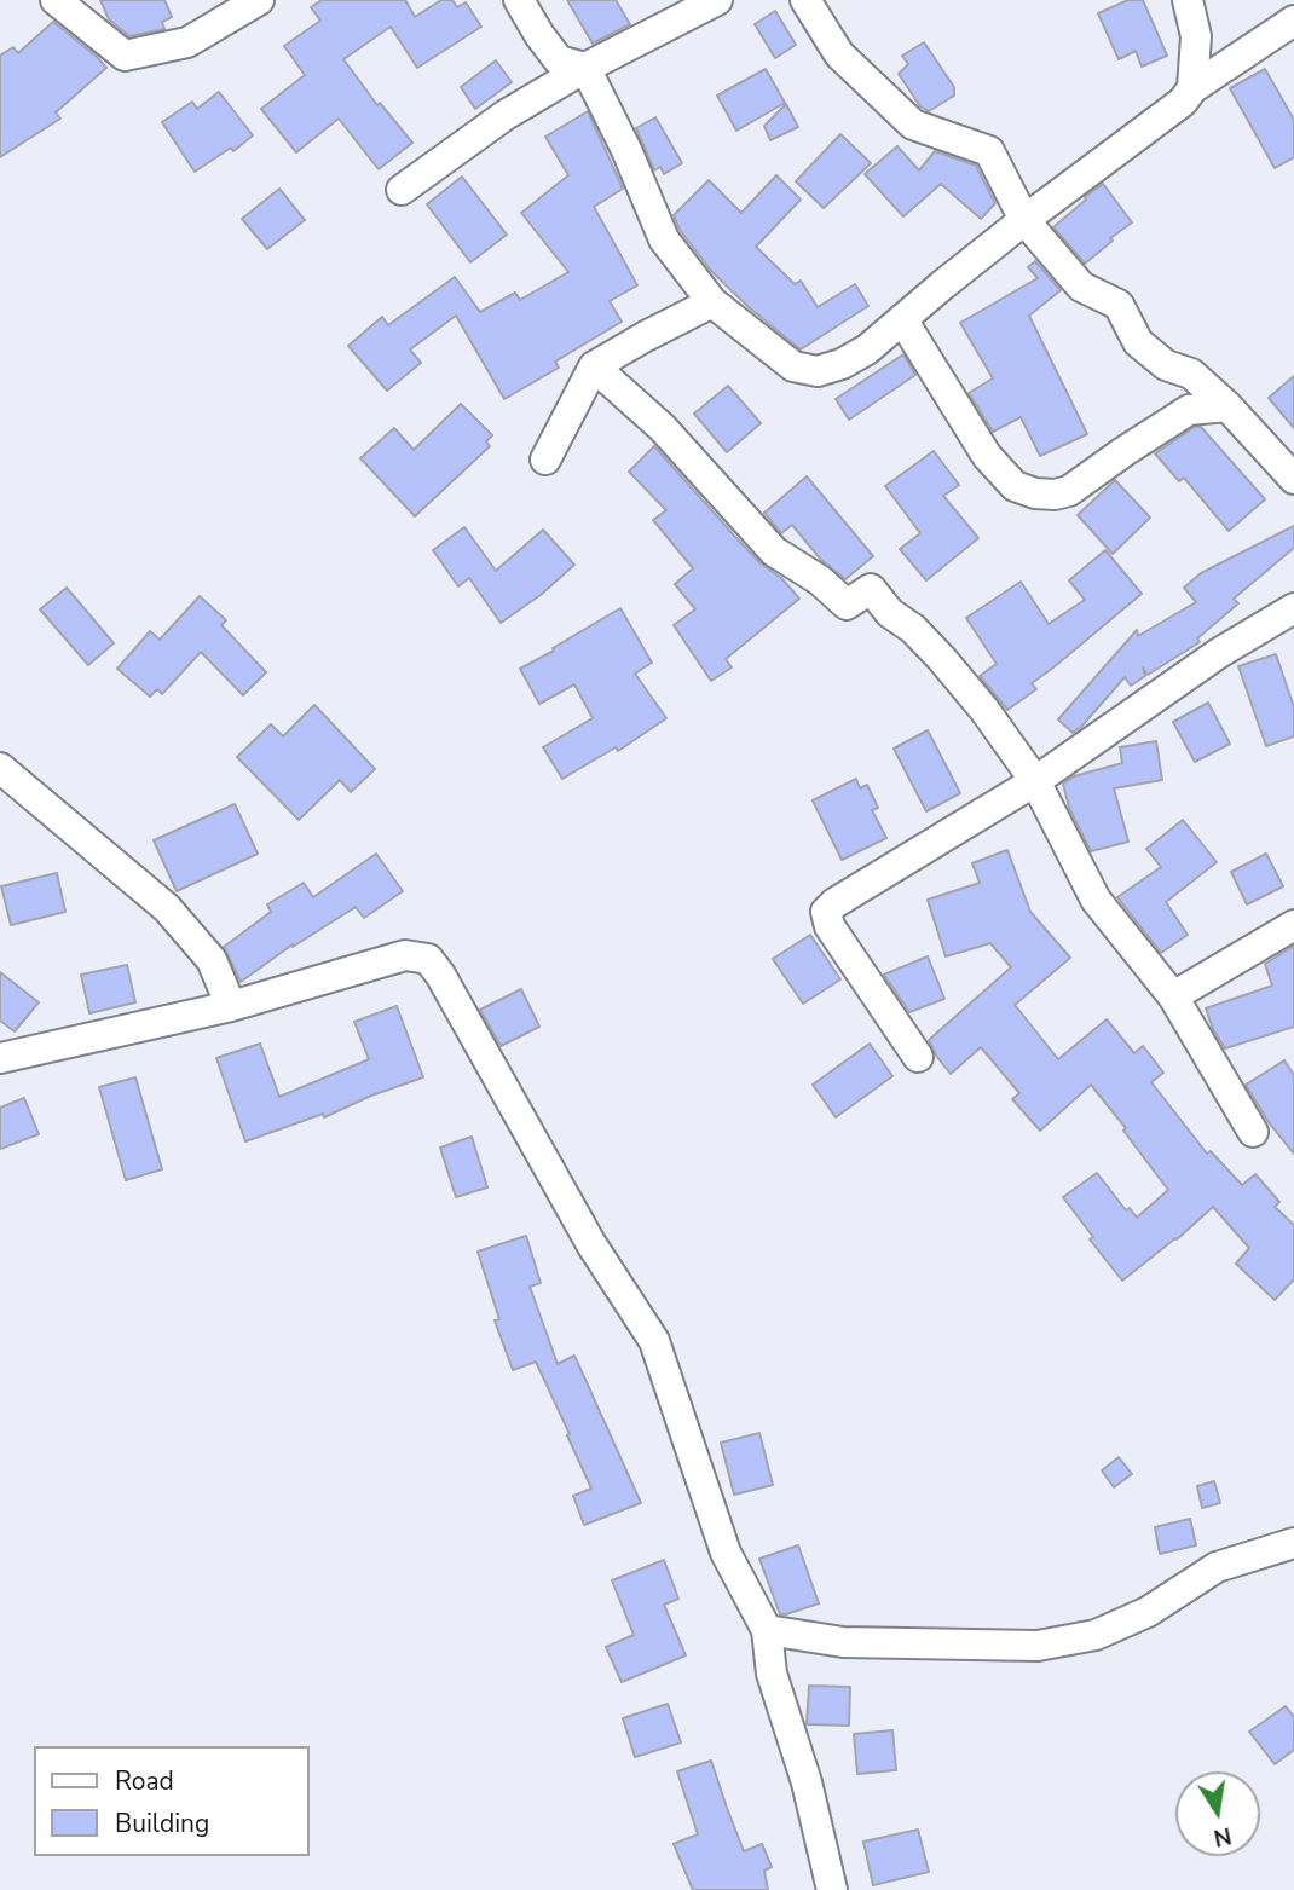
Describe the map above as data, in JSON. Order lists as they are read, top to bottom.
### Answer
{
  "legend": ["Road", "Building"],
  "north": "bottom"
}
